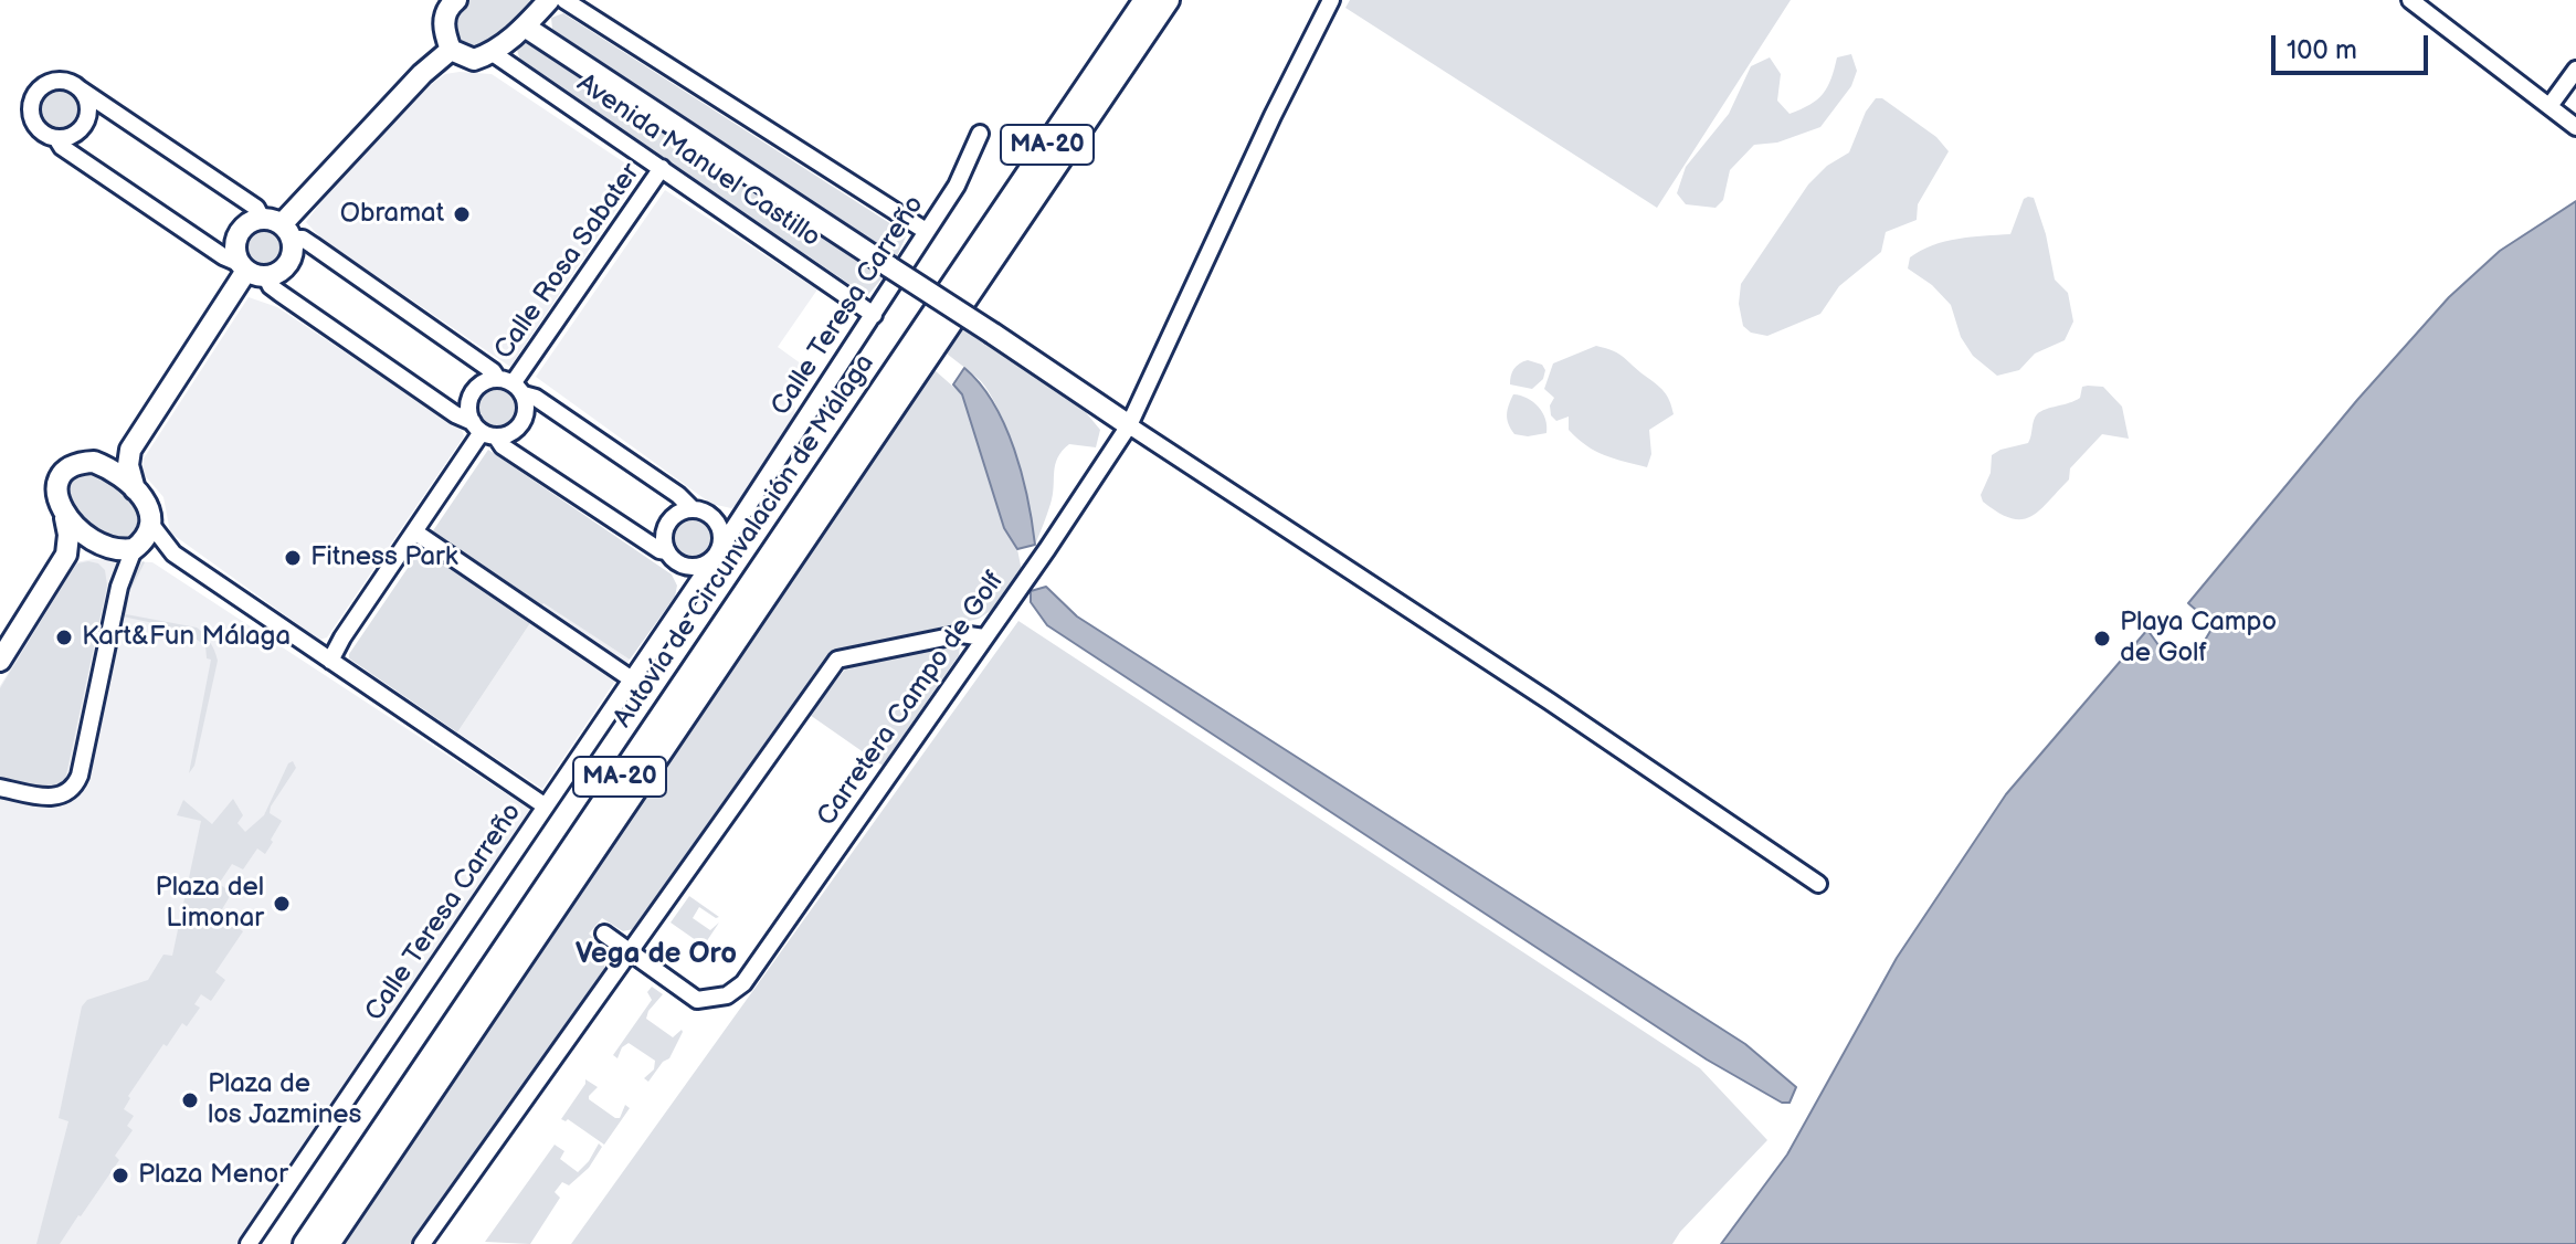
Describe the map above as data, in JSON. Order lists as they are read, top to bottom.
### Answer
{
  "streets": {
    "highway": ["MA-20", "Autovía de Circunvalación de Málaga"],
    "main road": ["Avenida Manuel Castillo"],
    "street": ["Calle Rosa Sabater", "Calle Teresa Carreño", "Carretera Campo de Golf"]
  },
  "crossings": [
    ["Avenida Manuel Castillo", "Calle Rosa Sabater"],
    ["Avenida Manuel Castillo", "Calle Teresa Carreño"],
    ["Avenida Manuel Castillo", "Carretera Campo de Golf"]
  ],
  "districts": ["Vega de Oro"],
  "places": [
    "Obramat",
    "Fitness Park",
    "Kart&Fun Málaga",
    "Playa Campo de Golf",
    "Plaza del Limonar",
    "Plaza de los Jazmines",
    "Plaza Menor"
  ],
  "scale_bar": "100 m"
}
